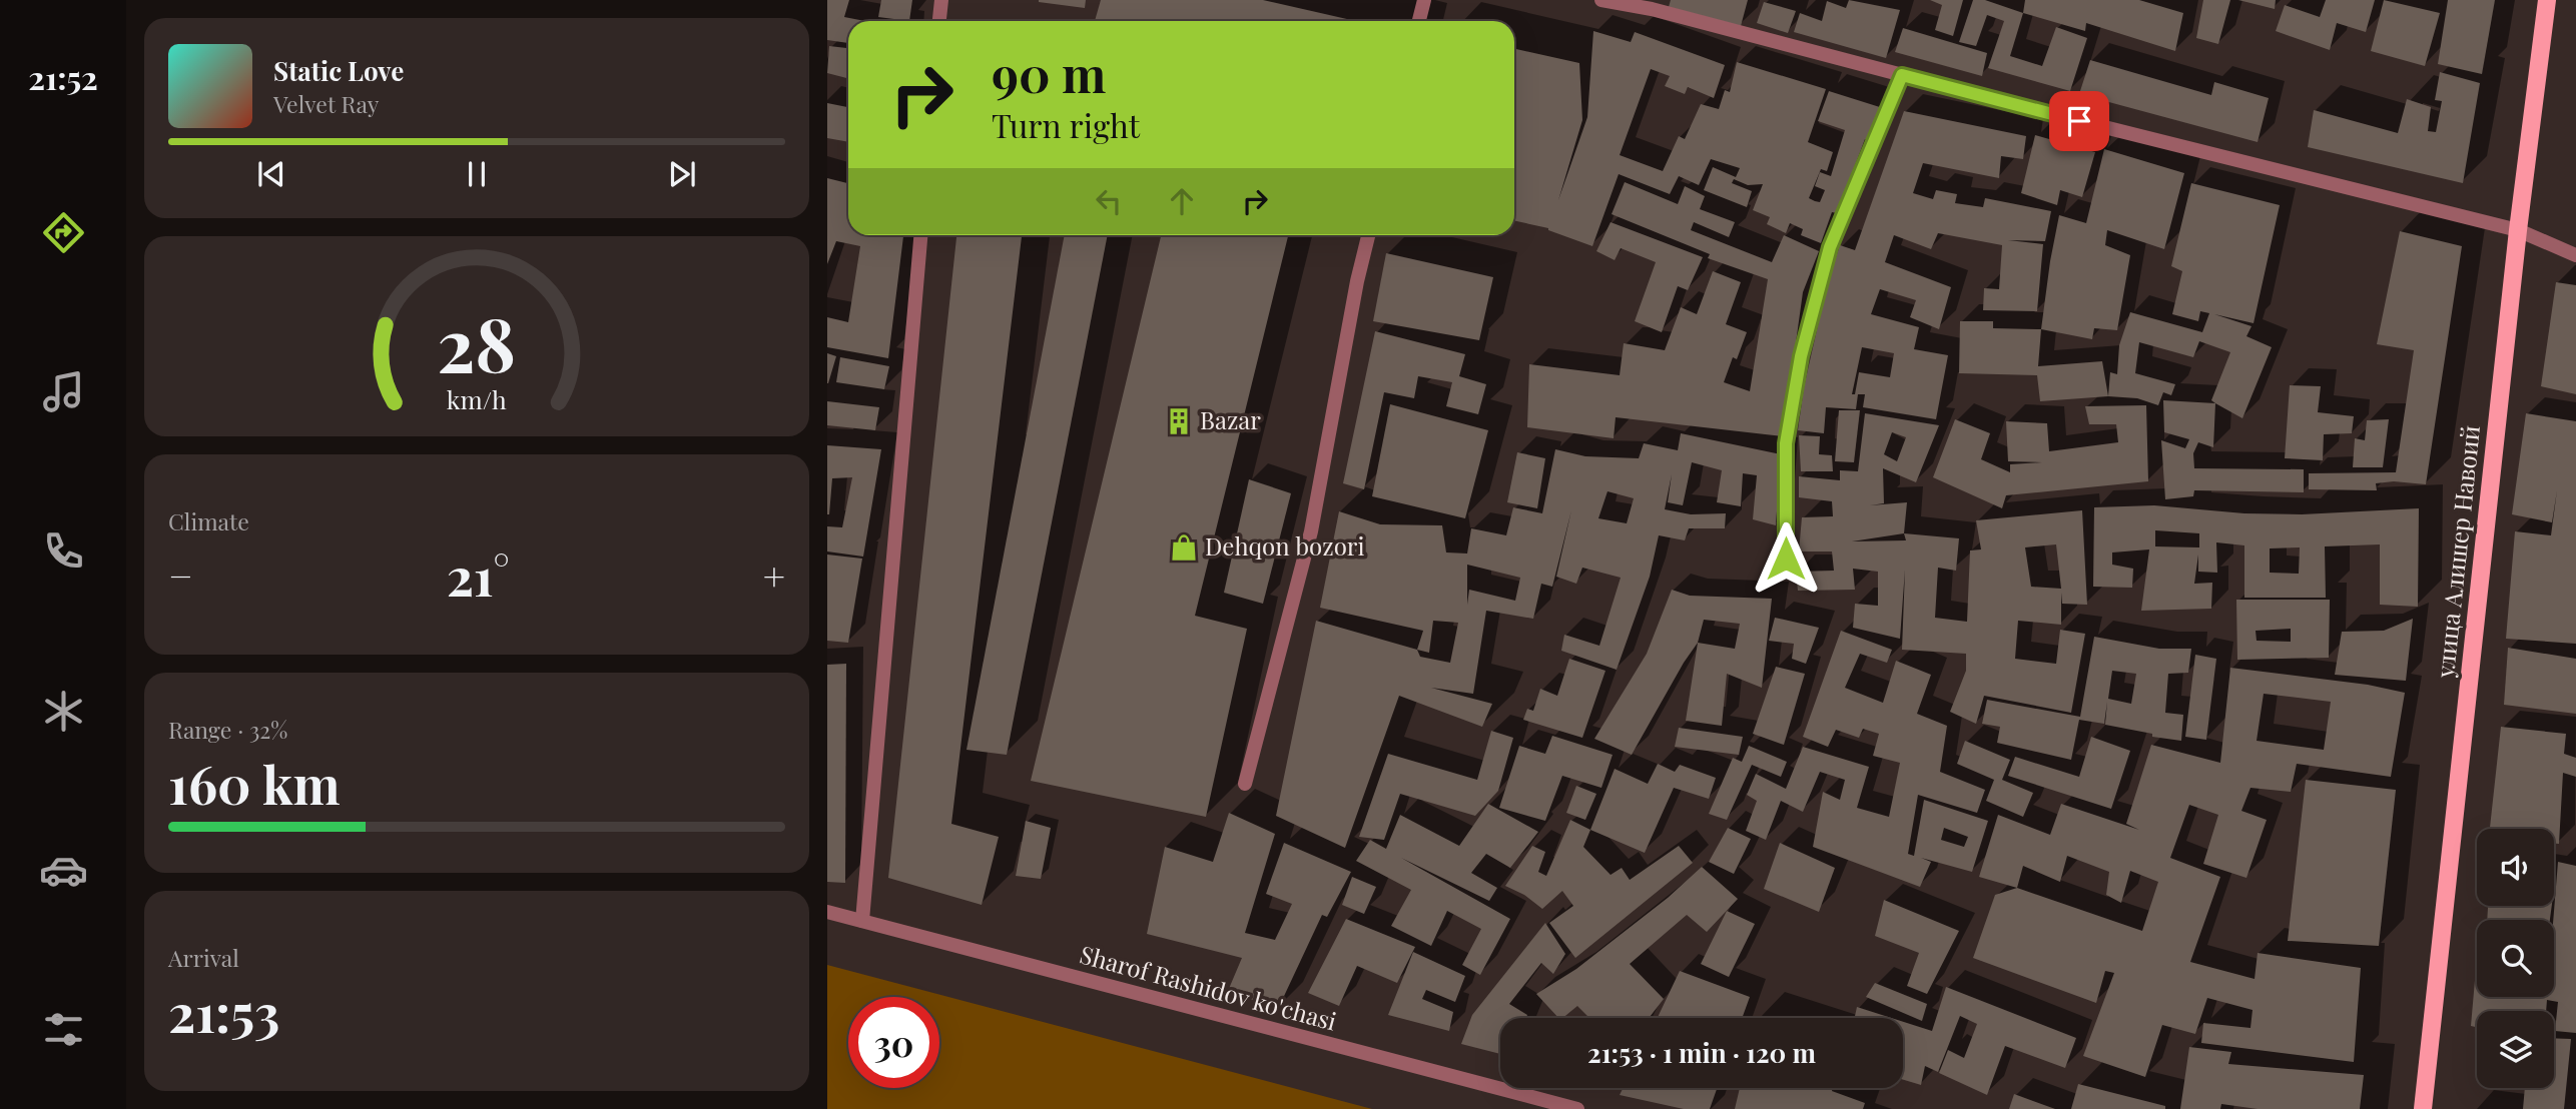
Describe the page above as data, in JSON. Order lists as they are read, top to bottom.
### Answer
{
  "streets": {
    "main road": ["улица Алишер Навоий"],
    "street": ["Sharof Rashidov ko'chasi"]
  },
  "places": {
    "building": ["Bazar"],
    "shop": ["Dehqon bozori"]
  },
  "page": {
    "tabs": "21:52",
    "turn": ["90 m", "Turn right"],
    "song": ["Static Love", "Velvet Ray"],
    "tile": [
      "Climate",
      ["Range · 32%", "160 km"],
      ["Arrival", "21:53"]
    ],
    "heat": ["−", "21°", "+"],
    "limit": "30",
    "trip": "21:53 · 1 min · 120 m",
    "gauge": ["28", "km/h"]
  }
}
